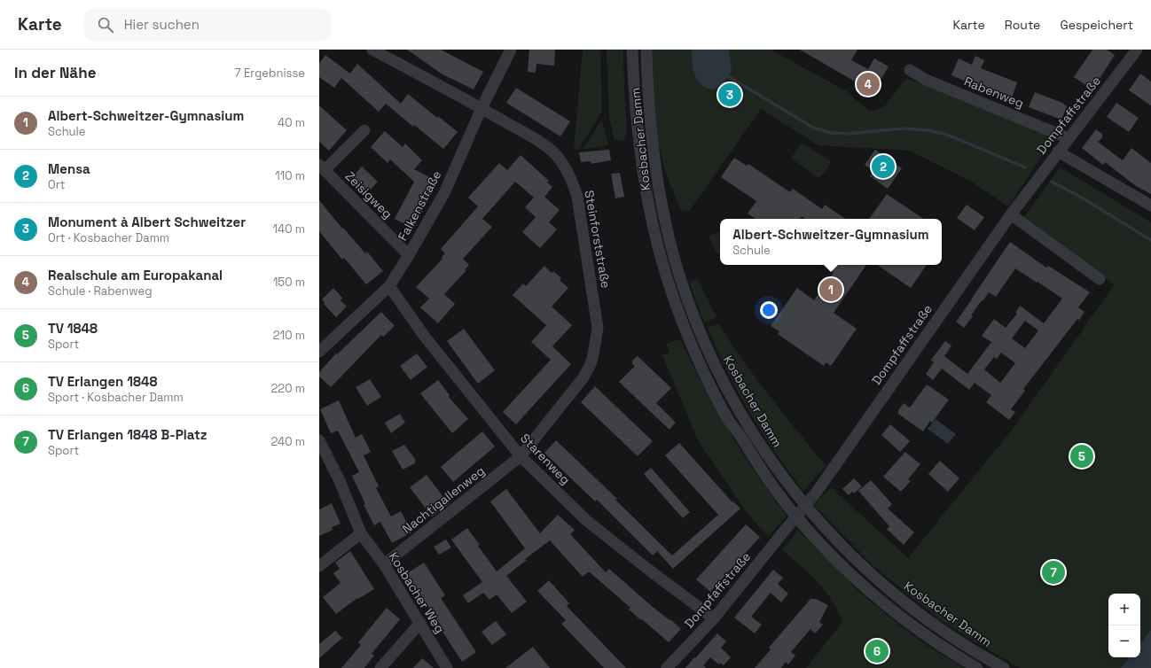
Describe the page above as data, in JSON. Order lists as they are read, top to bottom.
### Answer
{
  "streets": {
    "street": [
      "Rabenweg",
      "Dompfaffstraße",
      "Kosbacher Damm",
      "Zeisigweg",
      "Falkenstraße",
      "Steinforststraße",
      "Starenweg",
      "Nachtigallenweg",
      "Kosbacher Weg"
    ]
  },
  "crossings": [
    ["Rabenweg", "Dompfaffstraße"],
    ["Dompfaffstraße", "Starenweg"],
    ["Zeisigweg", "Falkenstraße"],
    ["Falkenstraße", "Steinforststraße"],
    ["Falkenstraße", "Starenweg"],
    ["Steinforststraße", "Starenweg"],
    ["Steinforststraße", "Nachtigallenweg"],
    ["Starenweg", "Nachtigallenweg"],
    ["Nachtigallenweg", "Kosbacher Weg"]
  ],
  "page": {
    "header": "Karte",
    "search": "Hier suchen",
    "nav": ["Karte", "Route", "Gespeichert"],
    "heading": ["In der Nähe", "7 Ergebnisse"],
    "pins": [
      "4",
      "3",
      "2",
      "1",
      "5",
      "7",
      "6"
    ],
    "list": [
      {
        "mark": "1",
        "name": "Albert-Schweitzer-Gymnasium",
        "note": "Schule",
        "value": "40 m"
      },
      {
        "mark": "2",
        "name": "Mensa",
        "note": "Ort",
        "value": "110 m"
      },
      {
        "mark": "3",
        "name": "Monument à Albert Schweitzer",
        "note": "Ort · Kosbacher Damm",
        "value": "140 m"
      },
      {
        "mark": "4",
        "name": "Realschule am Europakanal",
        "note": "Schule · Rabenweg",
        "value": "150 m"
      },
      {
        "mark": "5",
        "name": "TV 1848",
        "note": "Sport",
        "value": "210 m"
      },
      {
        "mark": "6",
        "name": "TV Erlangen 1848",
        "note": "Sport · Kosbacher Damm",
        "value": "220 m"
      },
      {
        "mark": "7",
        "name": "TV Erlangen 1848 B-Platz",
        "note": "Sport",
        "value": "240 m"
      }
    ],
    "popup": ["Albert-Schweitzer-Gymnasium", "Schule"],
    "map_buttons": ["+", "−"]
  }
}
